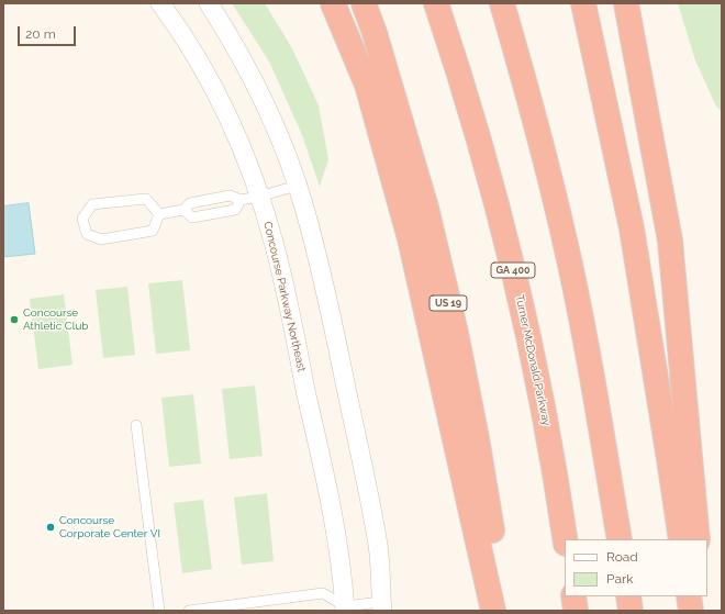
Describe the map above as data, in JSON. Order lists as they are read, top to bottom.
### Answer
{
  "streets": {
    "highway": ["GA 400", "US 19", "Turner McDonald Parkway"],
    "street": ["Concourse Parkway Northeast"]
  },
  "places": ["Concourse Athletic Club", "Concourse Corporate Center VI"],
  "legend": ["Road", "Park"],
  "scale_bar": "20 m"
}
